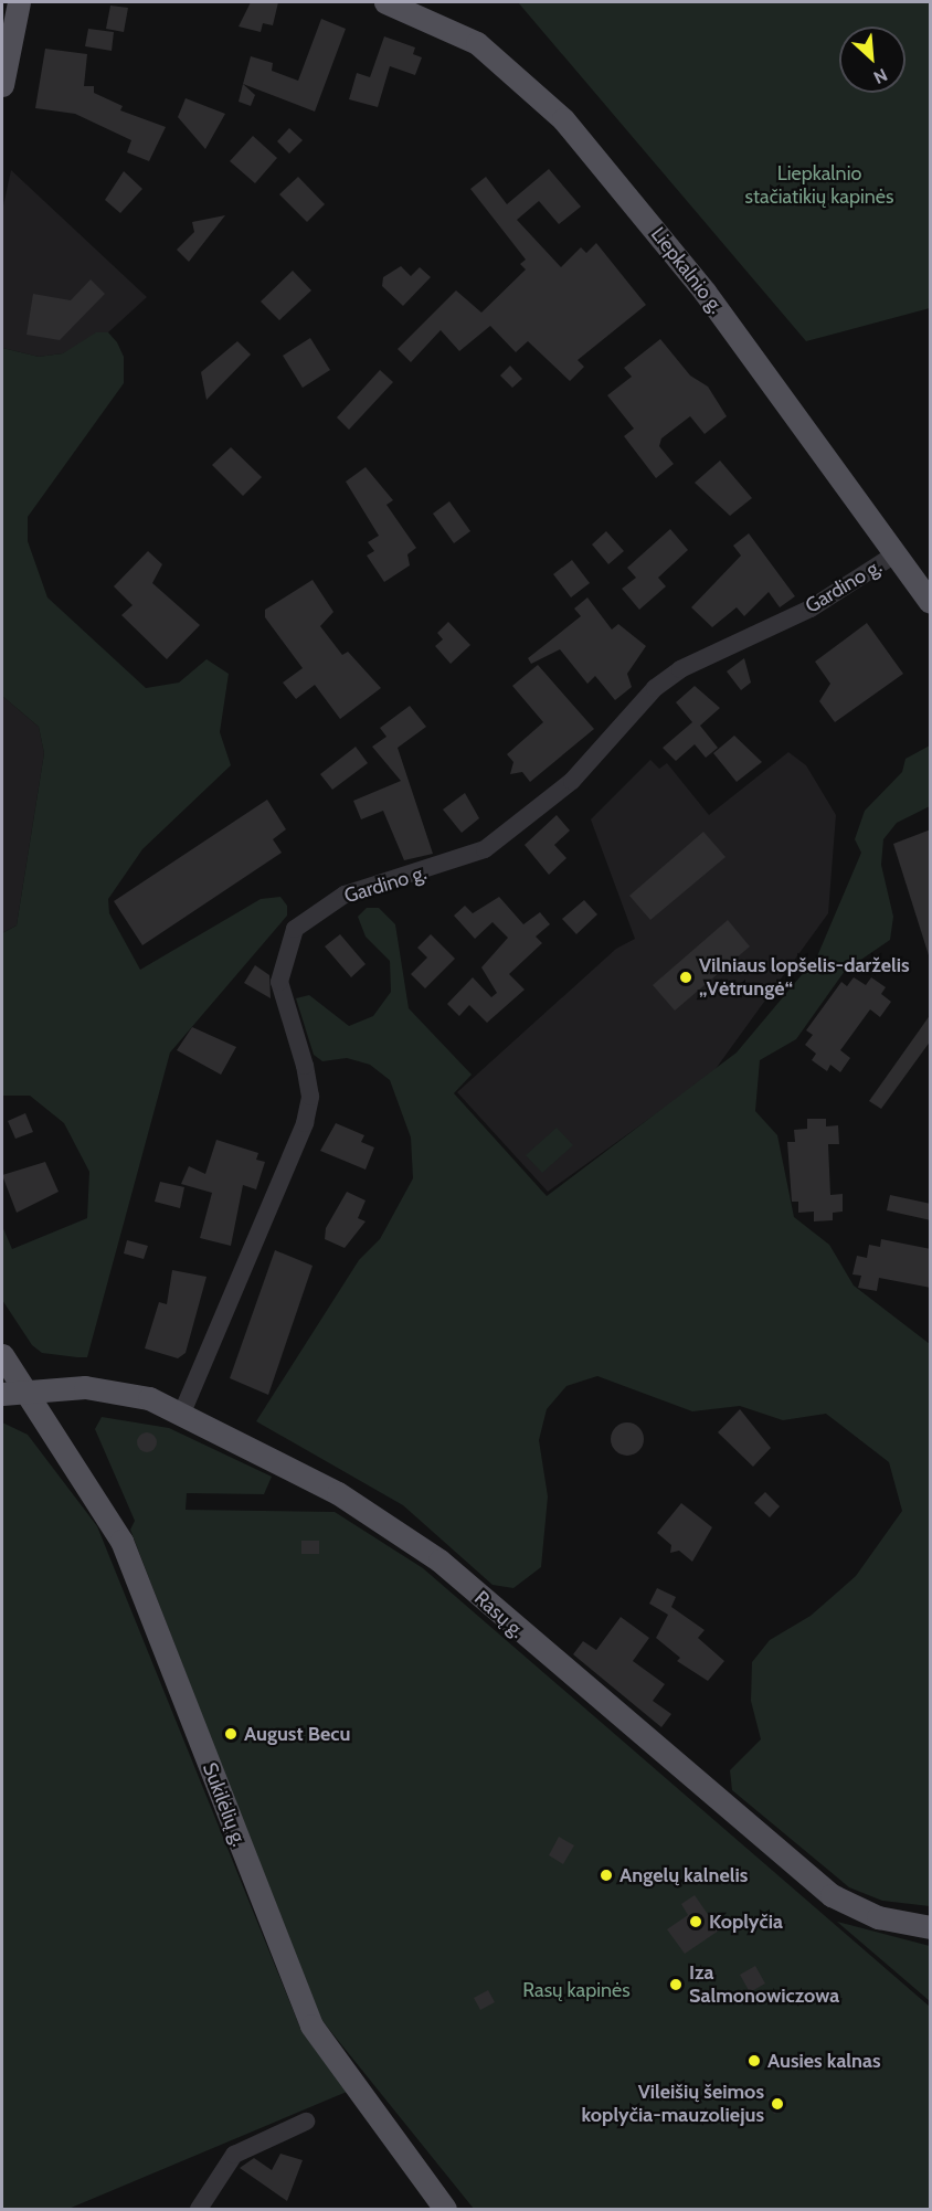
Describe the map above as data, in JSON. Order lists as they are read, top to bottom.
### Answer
{
  "streets": {
    "main road": ["Liepkalnio g.", "Rasų g.", "Sukilėlių g."],
    "street": ["Gardino g."]
  },
  "crossings": [
    ["Liepkalnio g.", "Gardino g."],
    ["Gardino g.", "Rasų g."],
    ["Rasų g.", "Sukilėlių g."]
  ],
  "parks": ["Liepkalnio stačiatikių kapinės", "Rasų kapinės"],
  "places": [
    "Vilniaus lopšelis-darželis „Vėtrungė“",
    "August Becu",
    "Angelų kalnelis",
    "Koplyčia",
    "Iza Salmonowiczowa",
    "Ausies kalnas",
    "Vileišių šeimos koplyčia-mauzoliejus"
  ],
  "north": "bottom right"
}
